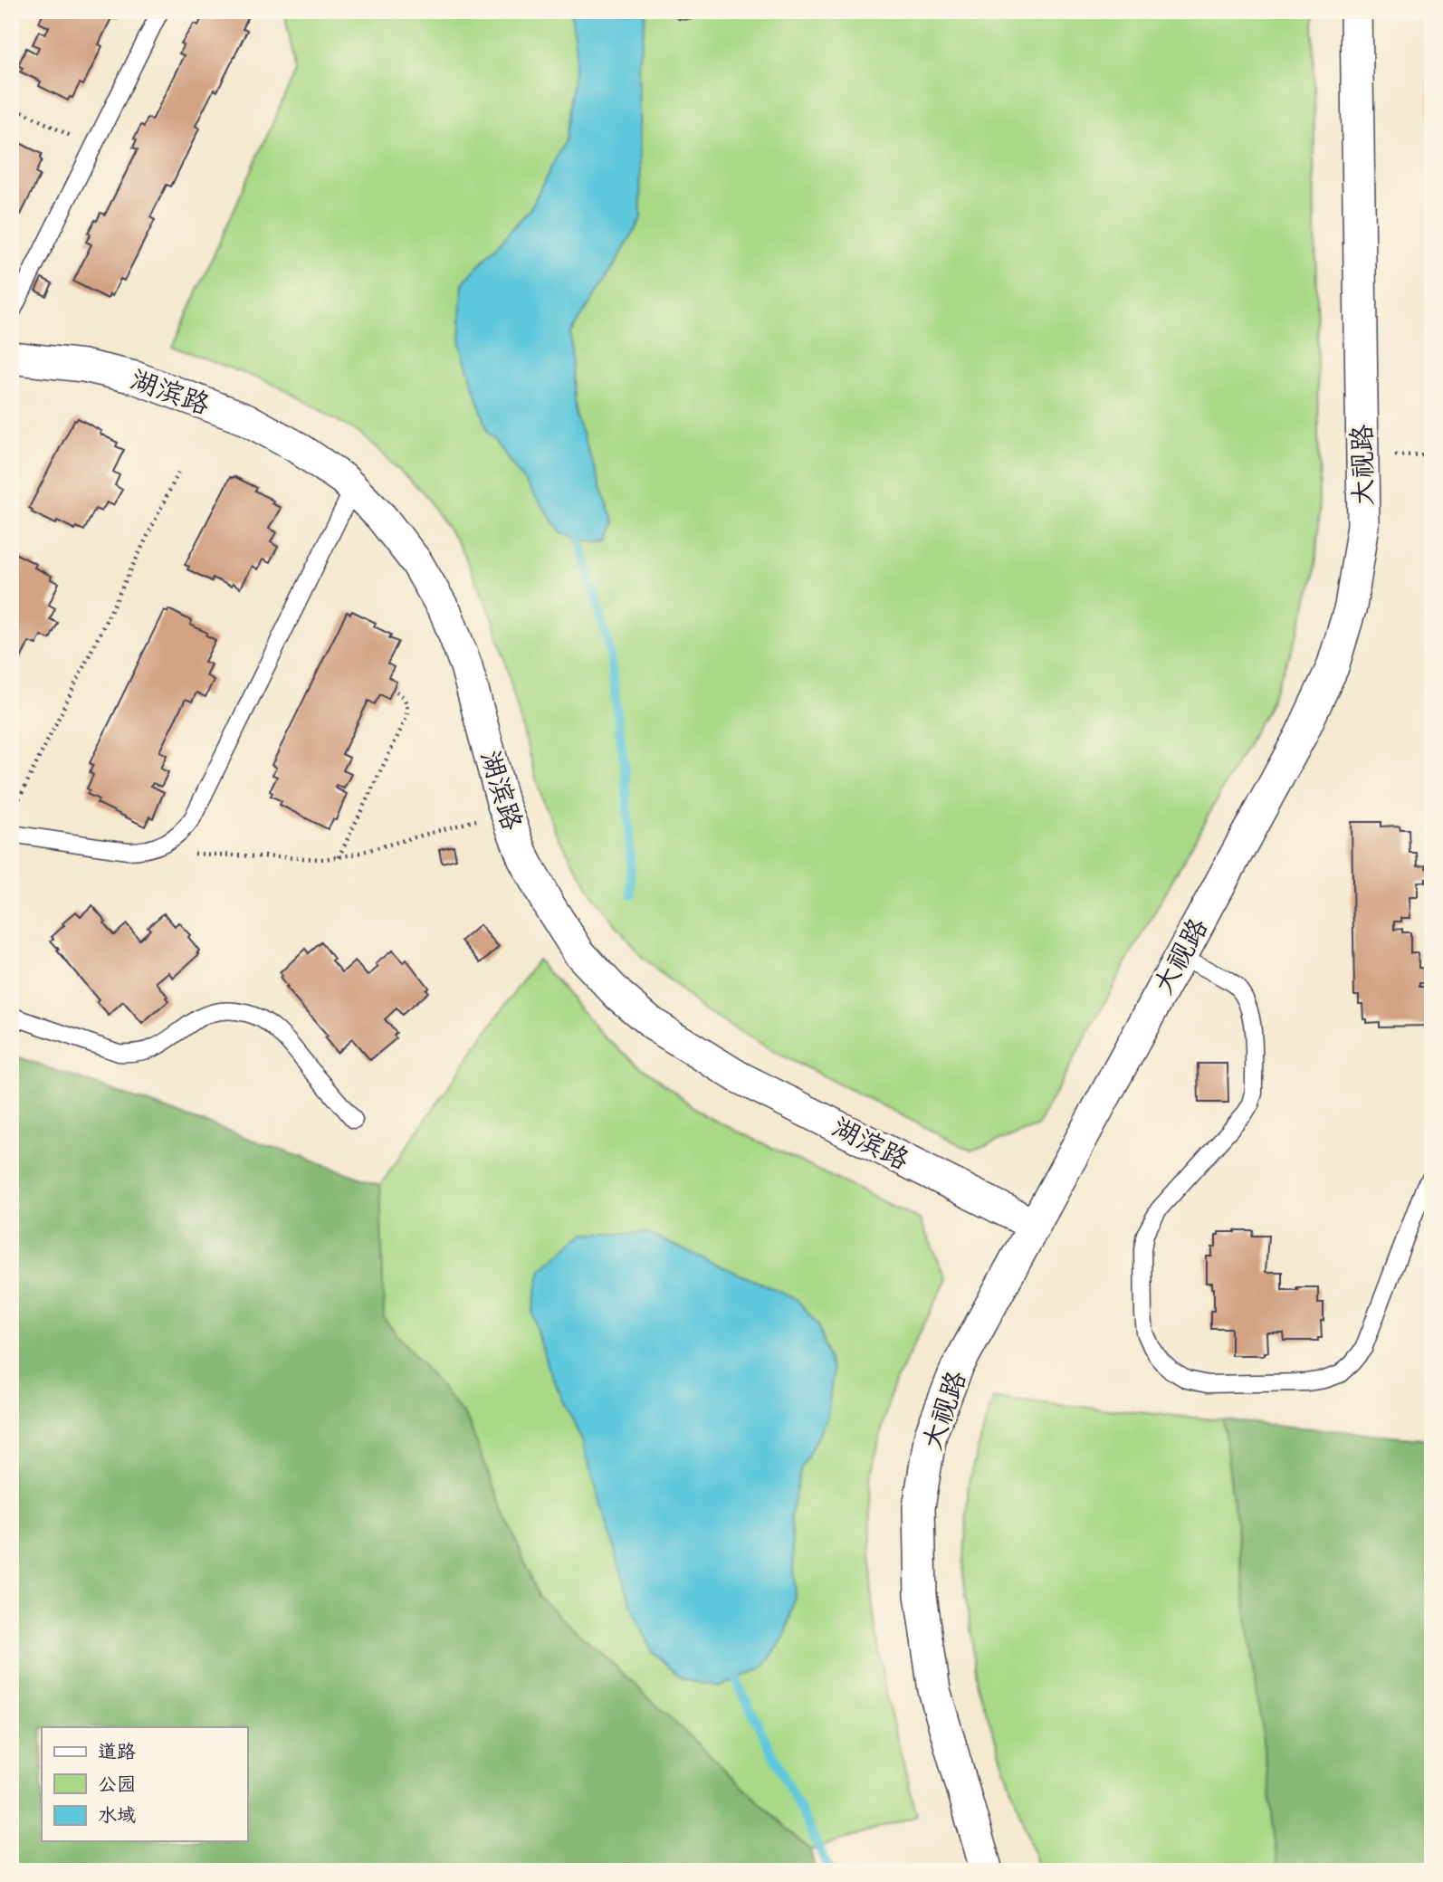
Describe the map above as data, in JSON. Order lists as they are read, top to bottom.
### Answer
{
  "streets": {
    "street": ["湖滨路", "大视路"]
  },
  "crossings": [
    ["湖滨路", "大视路"]
  ],
  "legend": ["道路", "公园", "水域"]
}
